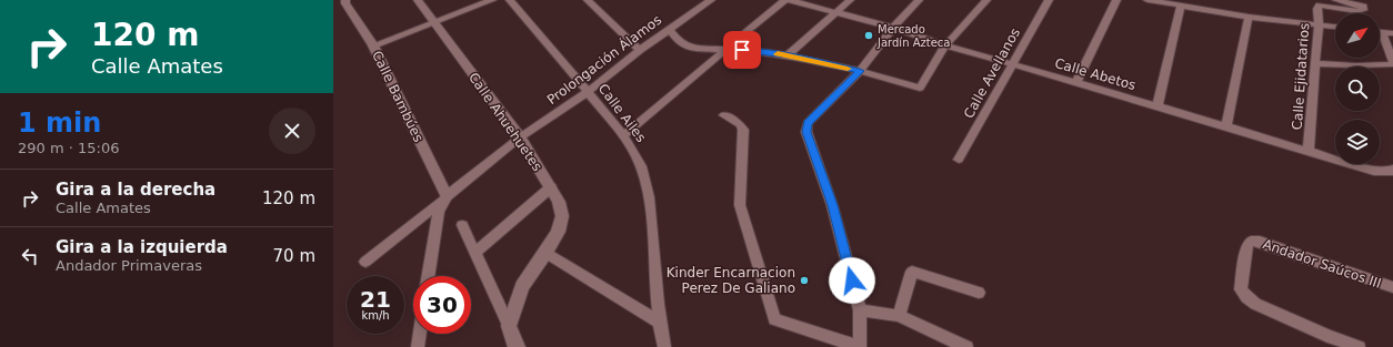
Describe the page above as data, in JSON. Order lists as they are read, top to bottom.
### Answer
{
  "streets": {
    "main road": ["Calle Bambúes", "Calle Ahuehuetes"],
    "street": [
      "Prolongación Álamos",
      "Calle Avellanos",
      "Calle Abetos",
      "Calle Ejidatarios",
      "Calle Ailes",
      "Andador Saúcos III"
    ]
  },
  "crossings": [
    ["Prolongación Álamos", "Calle Bambúes"],
    ["Prolongación Álamos", "Calle Ailes"],
    ["Prolongación Álamos", "Calle Ahuehuetes"],
    ["Calle Avellanos", "Calle Abetos"],
    ["Calle Abetos", "Calle Ejidatarios"]
  ],
  "places": ["Mercado Jardín Azteca", "Kinder Encarnacion Perez De Galiano"],
  "north": "top right",
  "page": {
    "turn": ["120 m", "Calle Amates"],
    "heading": ["1 min", "290 m · 15:06"],
    "list": [
      {
        "name": "Gira a la derecha",
        "note": "Calle Amates",
        "value": "120 m"
      },
      {
        "name": "Gira a la izquierda",
        "note": "Andador Primaveras",
        "value": "70 m"
      }
    ],
    "speed": "21 km/h",
    "limit": "30"
  }
}
